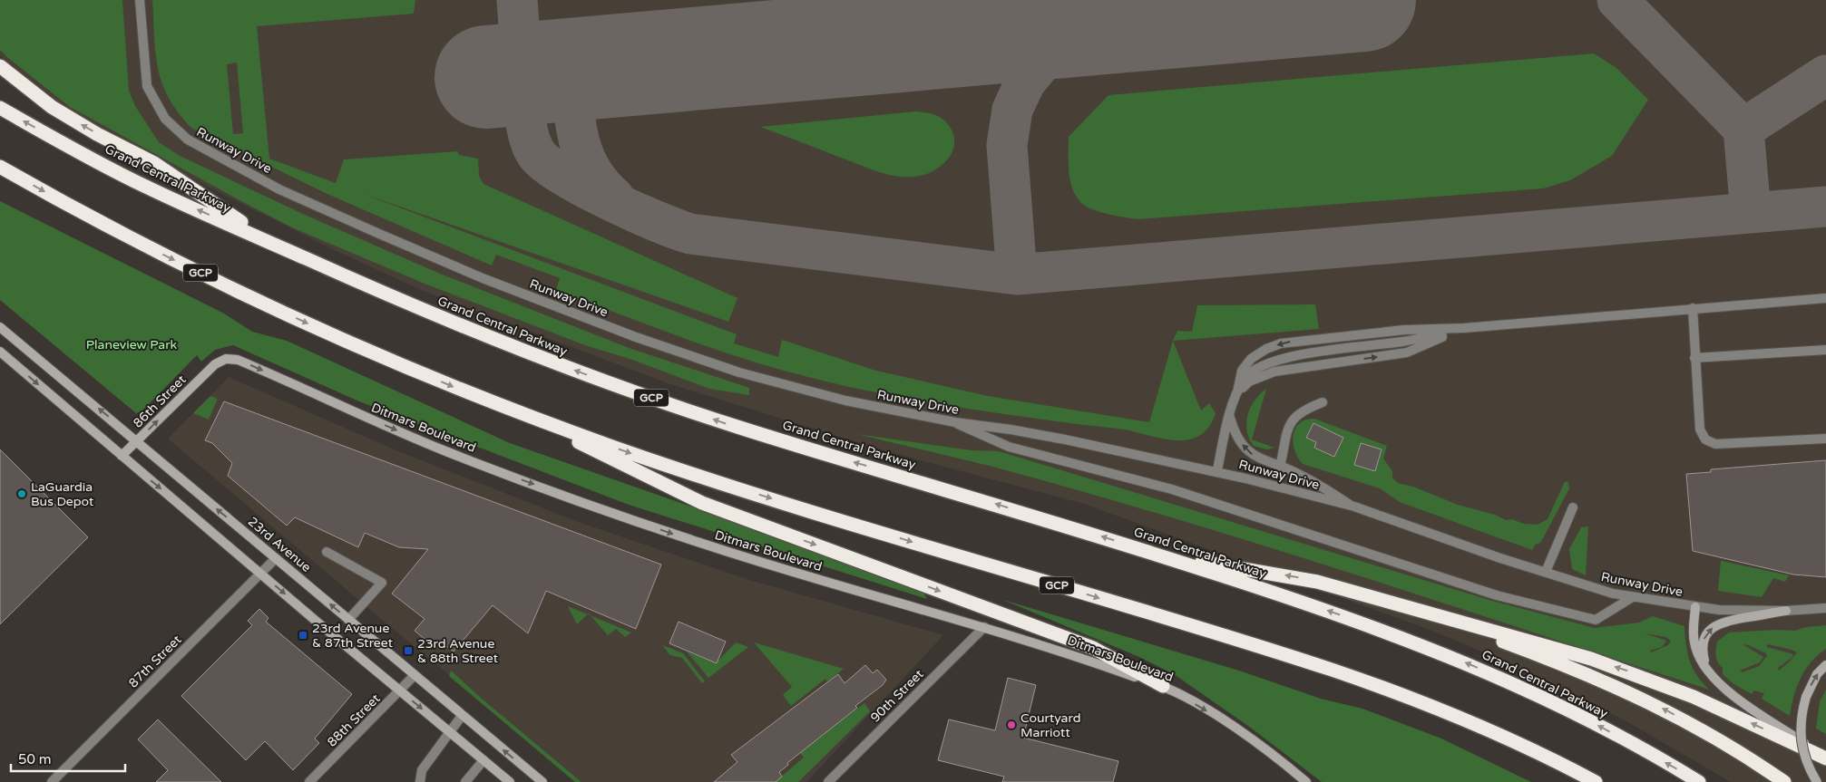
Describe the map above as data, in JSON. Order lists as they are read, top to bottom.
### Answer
{
  "streets": {
    "highway": ["Grand Central Parkway", "GCP"],
    "street": [
      "Runway Drive",
      "86th Street",
      "Ditmars Boulevard",
      "23rd Avenue",
      "87th Street",
      "90th Street",
      "88th Street"
    ]
  },
  "crossings": [
    ["86th Street", "Ditmars Boulevard"],
    ["86th Street", "23rd Avenue"],
    ["Ditmars Boulevard", "90th Street"],
    ["23rd Avenue", "87th Street"],
    ["23rd Avenue", "88th Street"]
  ],
  "one_way": ["86th Street", "Ditmars Boulevard"],
  "parks": ["Planeview Park"],
  "places": {
    "other": ["LaGuardia Bus Depot", "Courtyard Marriott"],
    "transit": ["23rd Avenue & 87th Street", "23rd Avenue & 88th Street"]
  },
  "scale_bar": "50 m"
}
